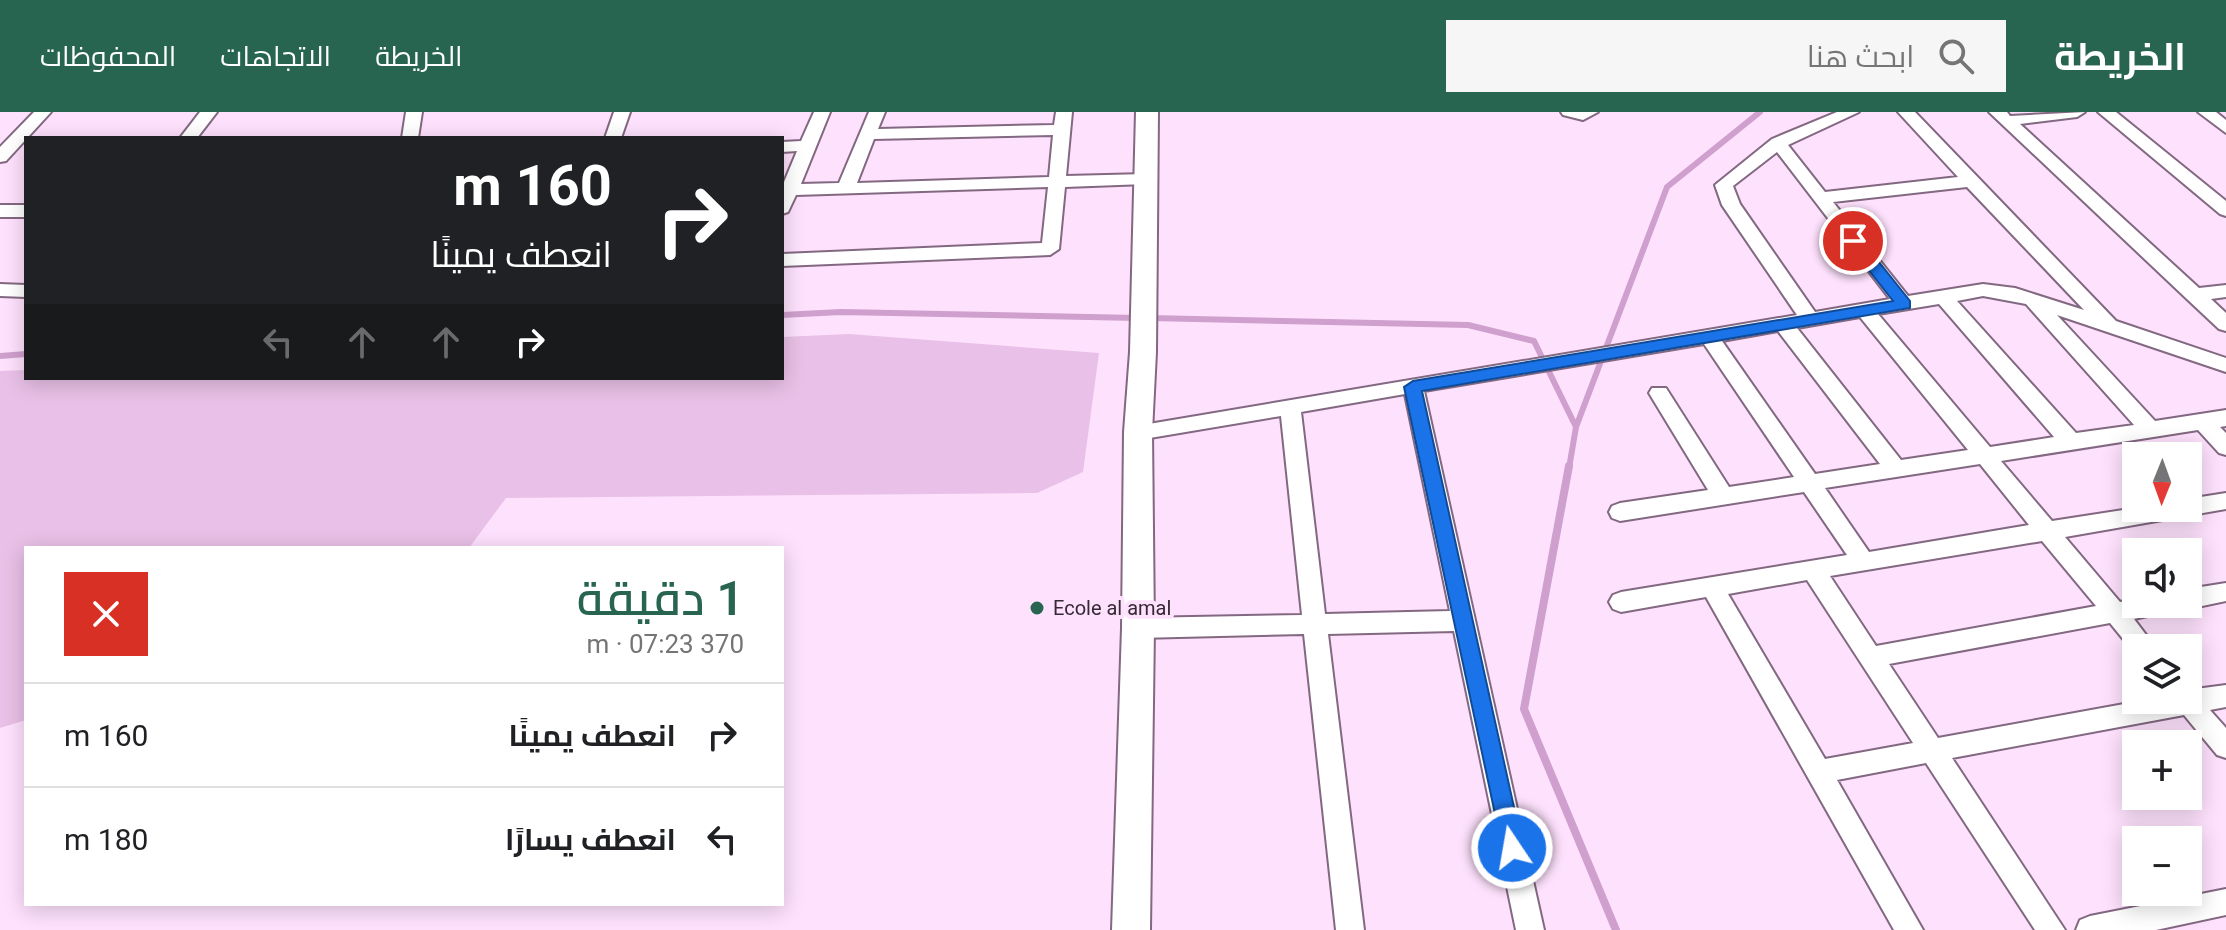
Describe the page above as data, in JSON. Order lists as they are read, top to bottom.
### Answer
{
  "places": ["Ecole al amal"],
  "north": "bottom",
  "page": {
    "header": "الخريطة",
    "search": "ابحث هنا",
    "nav": ["الخريطة", "الاتجاهات", "المحفوظات"],
    "turn": ["160 m", "انعطف يمينًا"],
    "map_buttons": ["+", "−"],
    "heading": ["1 دقيقة", "370 m · 07:23"],
    "list": [
      {
        "name": "انعطف يمينًا",
        "value": "160 m"
      },
      {
        "name": "انعطف يسارًا",
        "value": "180 m"
      }
    ]
  }
}
